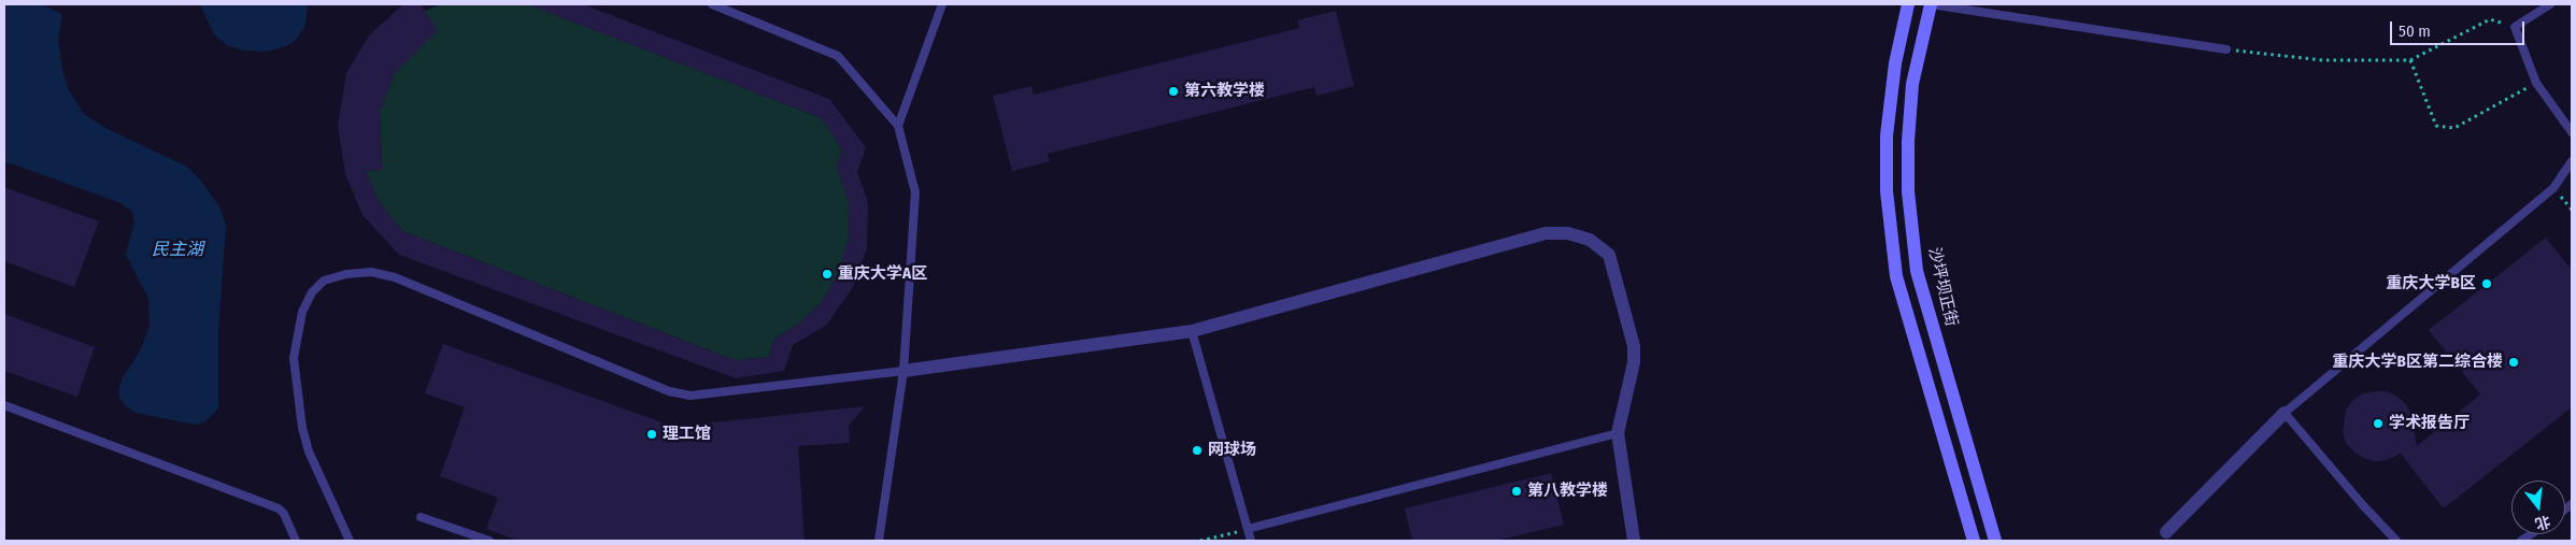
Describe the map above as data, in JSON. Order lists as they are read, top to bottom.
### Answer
{
  "streets": {
    "main road": ["沙坪坝正街"]
  },
  "water": ["民主湖"],
  "places": [
    "第六教学楼",
    "重庆大学A区",
    "重庆大学B区",
    "重庆大学B区第二综合楼",
    "学术报告厅",
    "理工馆",
    "网球场",
    "第八教学楼"
  ],
  "scale_bar": "50 m",
  "north": "bottom"
}
